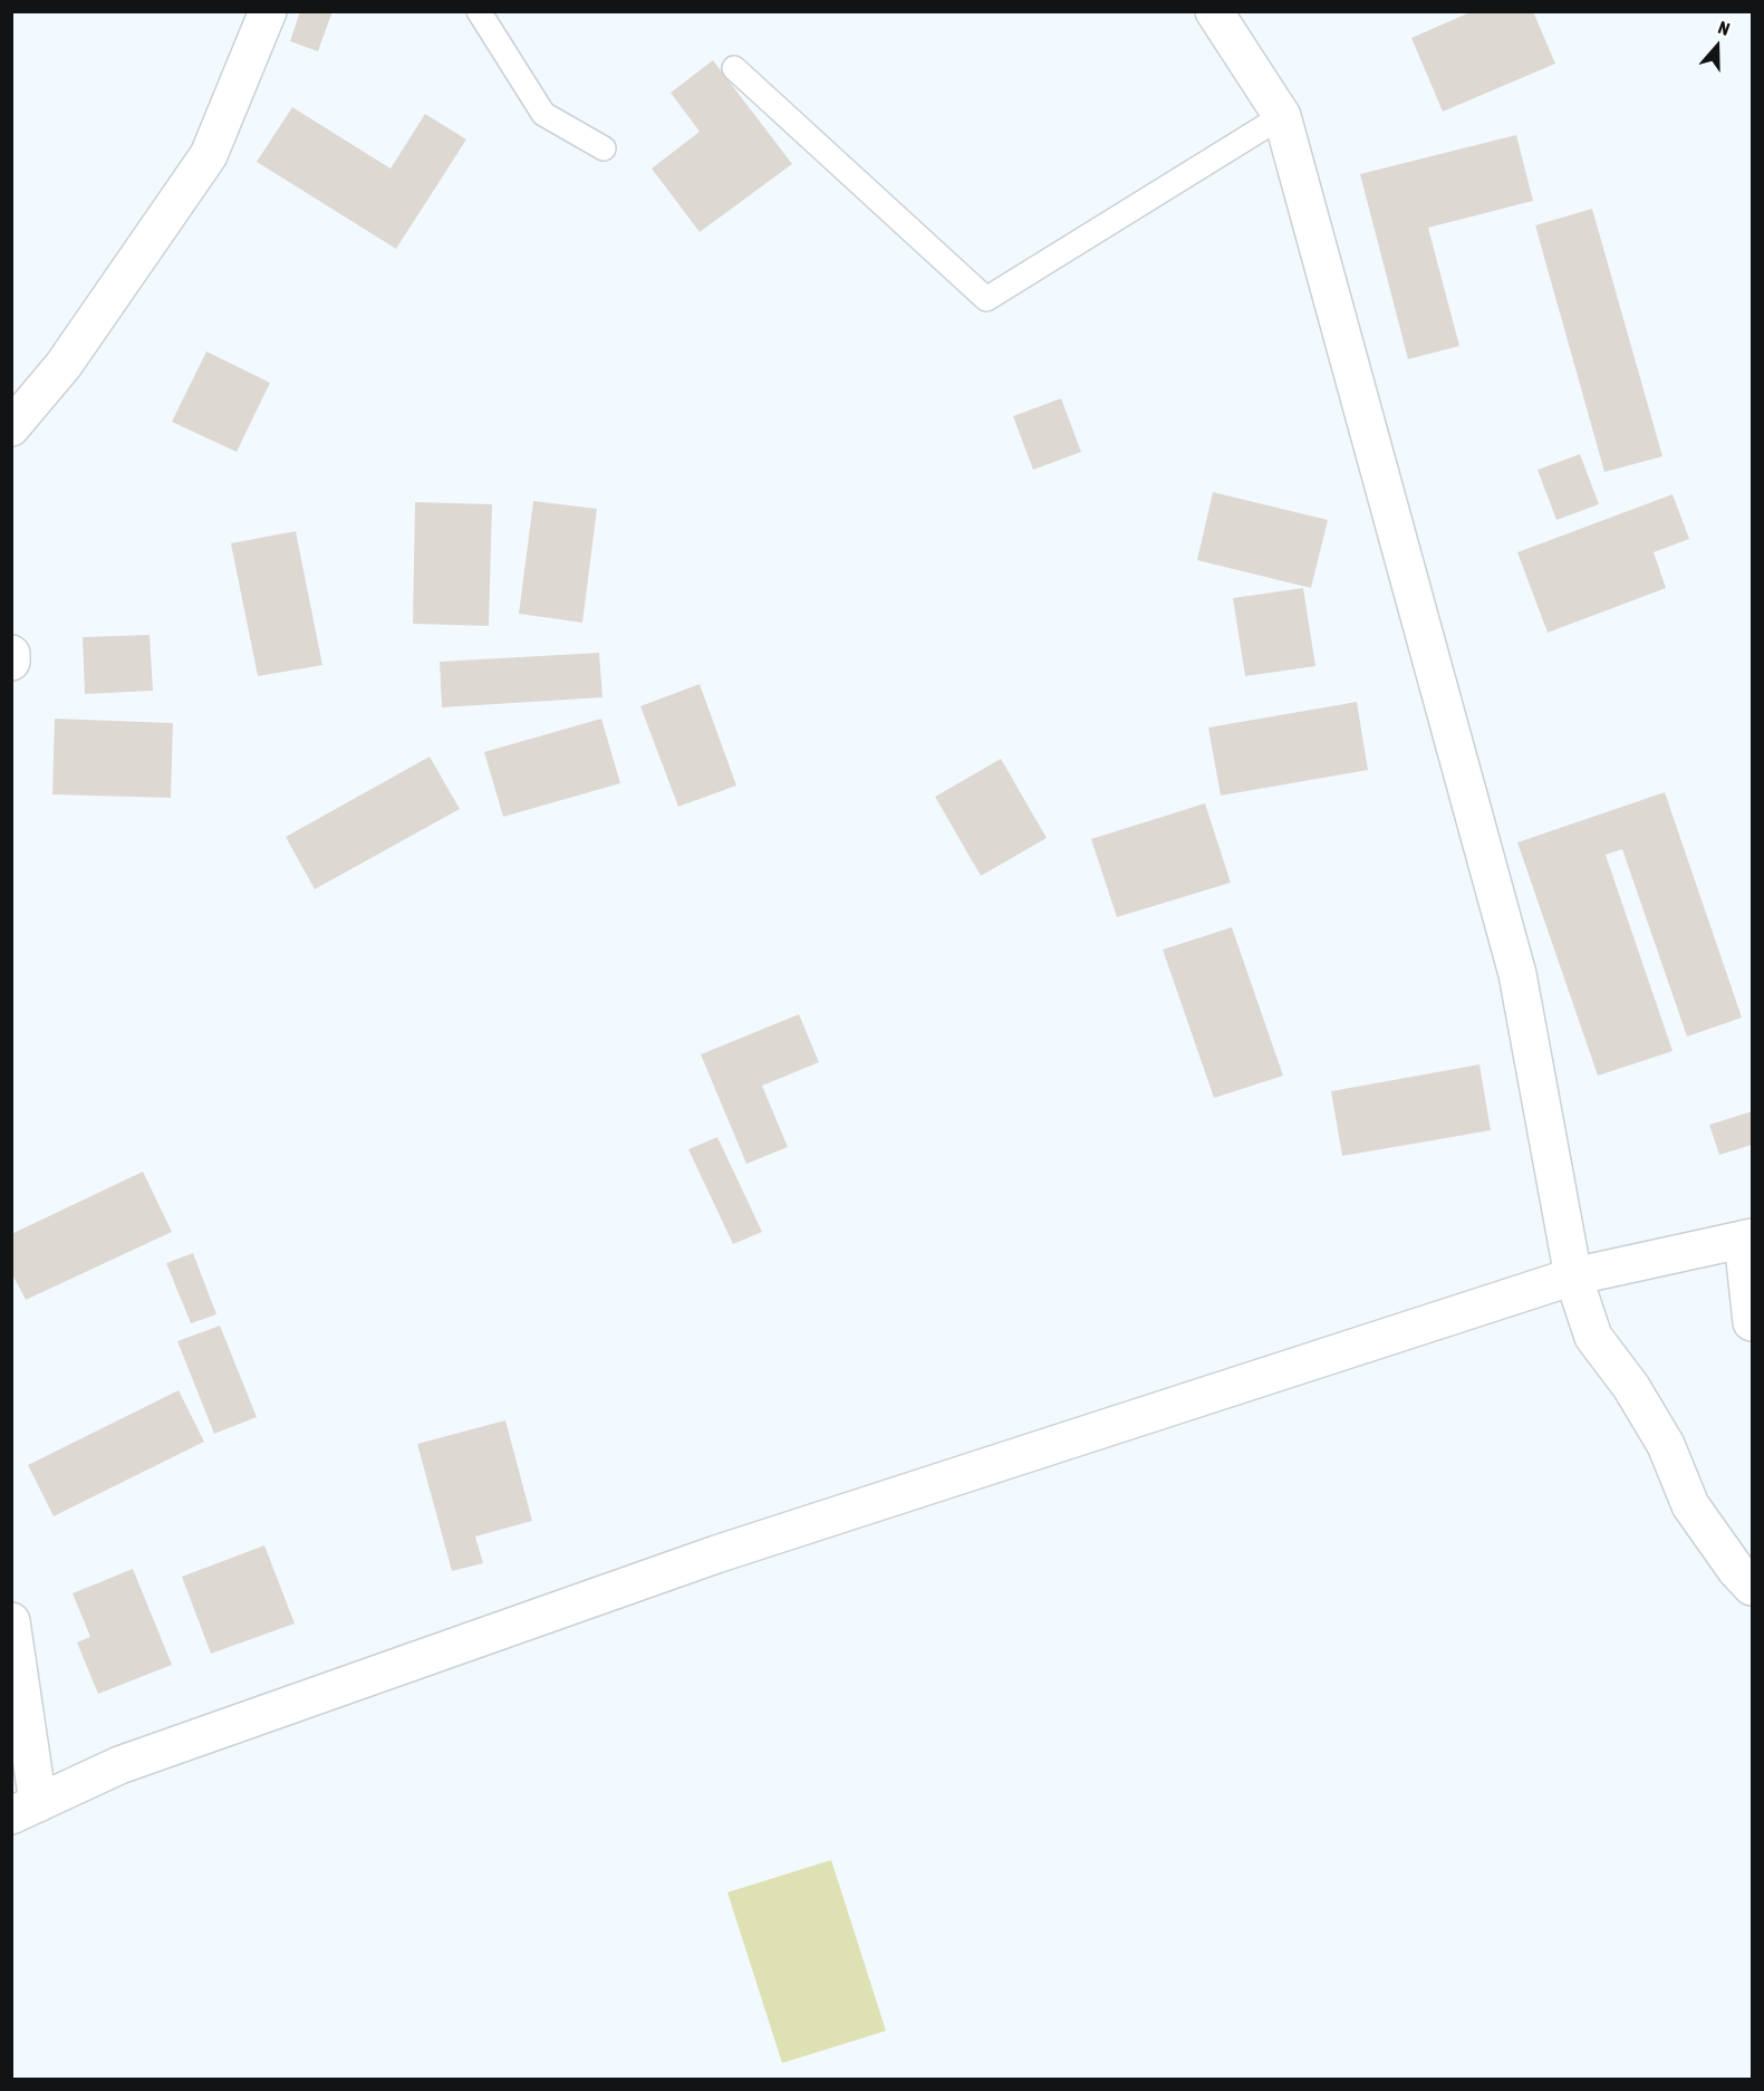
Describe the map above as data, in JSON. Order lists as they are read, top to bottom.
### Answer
{
  "north": "top"
}
